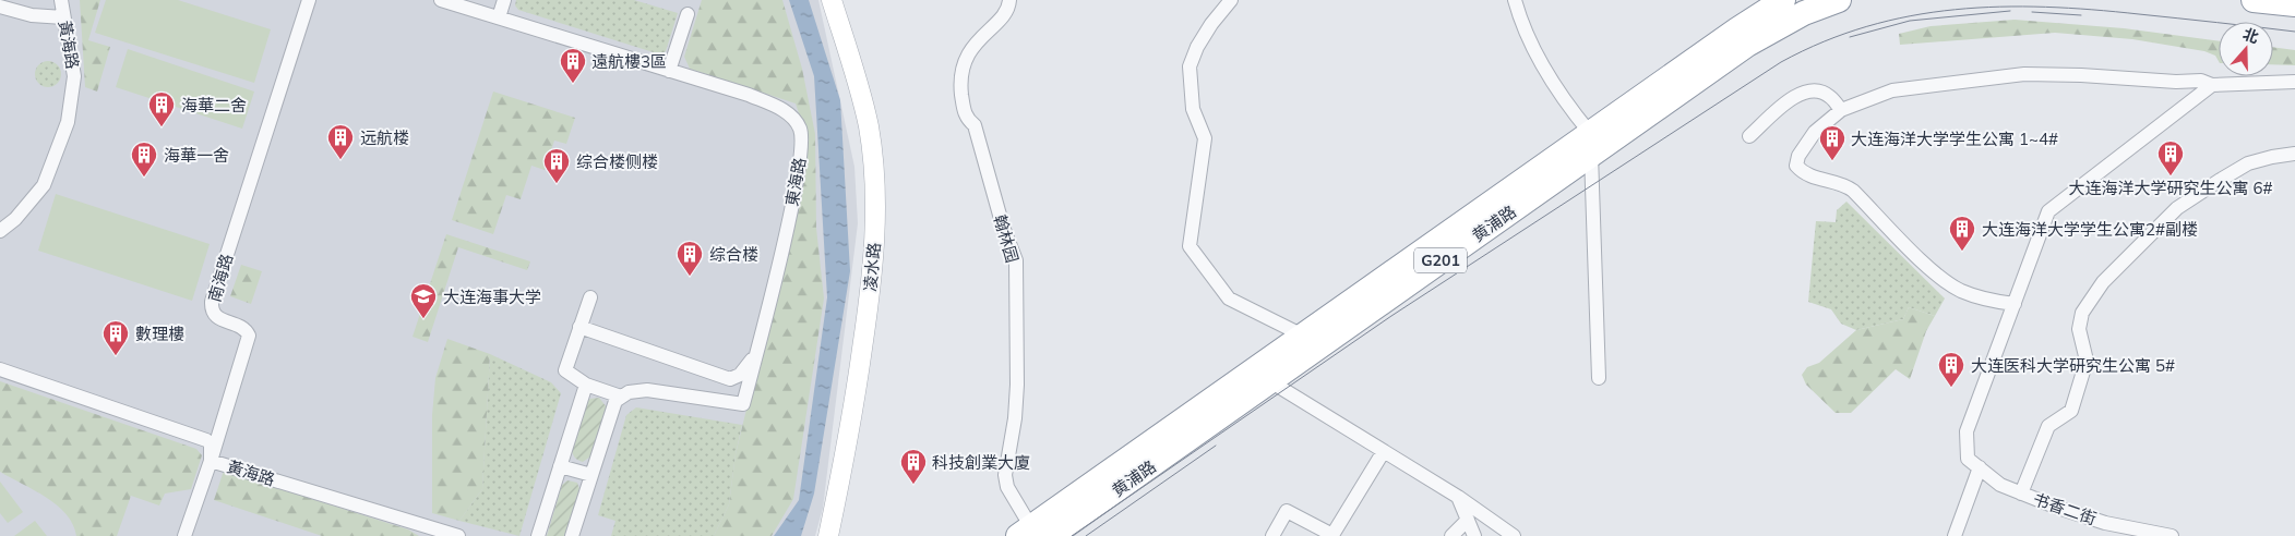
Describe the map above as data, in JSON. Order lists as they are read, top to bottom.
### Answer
{
  "streets": {
    "highway": ["黄浦路", "G201"],
    "main road": ["凌水路"],
    "street": [
      "黃海路",
      "東海路",
      "翰林园",
      "南海路",
      "书香二街"
    ]
  },
  "crossings": [
    ["黃海路", "南海路"],
    ["黄浦路", "翰林园"]
  ],
  "places": {
    "building": [
      "遠航樓3區",
      "海華二舍",
      "远航楼",
      "大连海洋大学学生公寓 1~4#",
      "大连海洋大学研究生公寓 6#",
      "海華一舍",
      "综合楼侧楼",
      "大连海洋大学学生公寓2#副楼",
      "综合楼",
      "數理樓",
      "大连医科大学研究生公寓 5#",
      "科技創業大廈"
    ],
    "school or university": ["大连海事大学"]
  },
  "north": "top"
}
